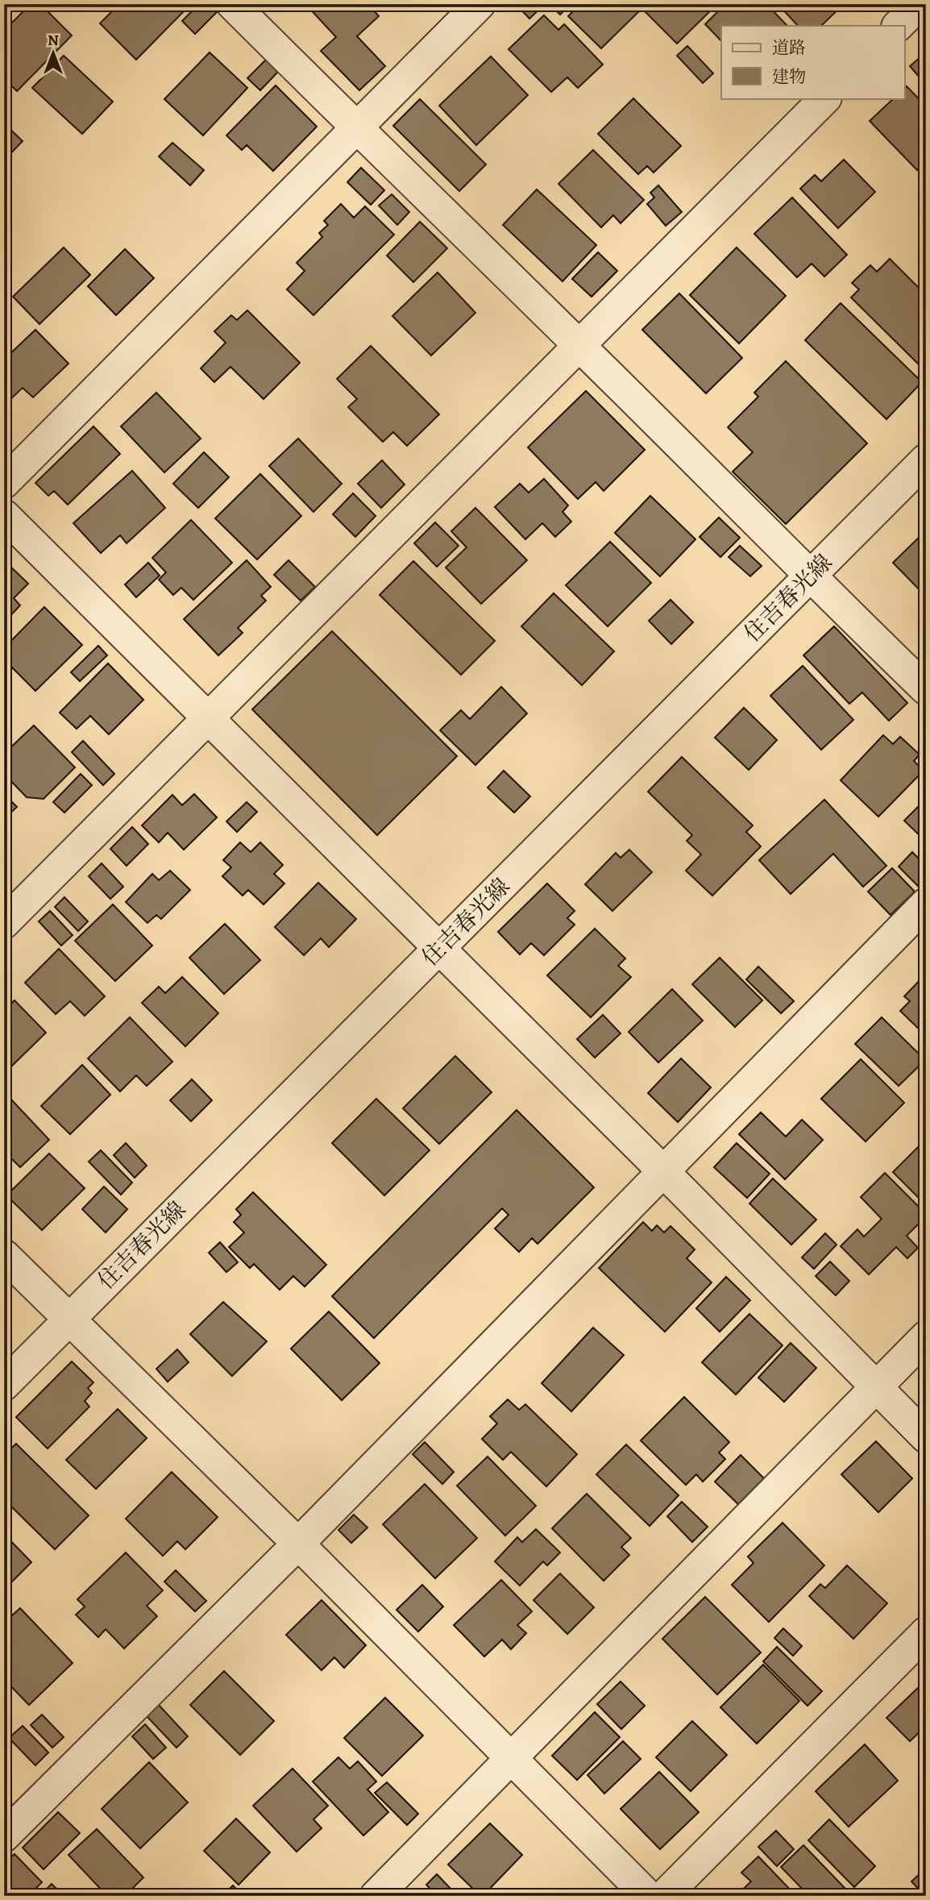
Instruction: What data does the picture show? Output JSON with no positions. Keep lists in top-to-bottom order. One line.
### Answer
{"streets":{"street":["住吉春光線"]},"legend":["道路","建物"],"north":"top"}
